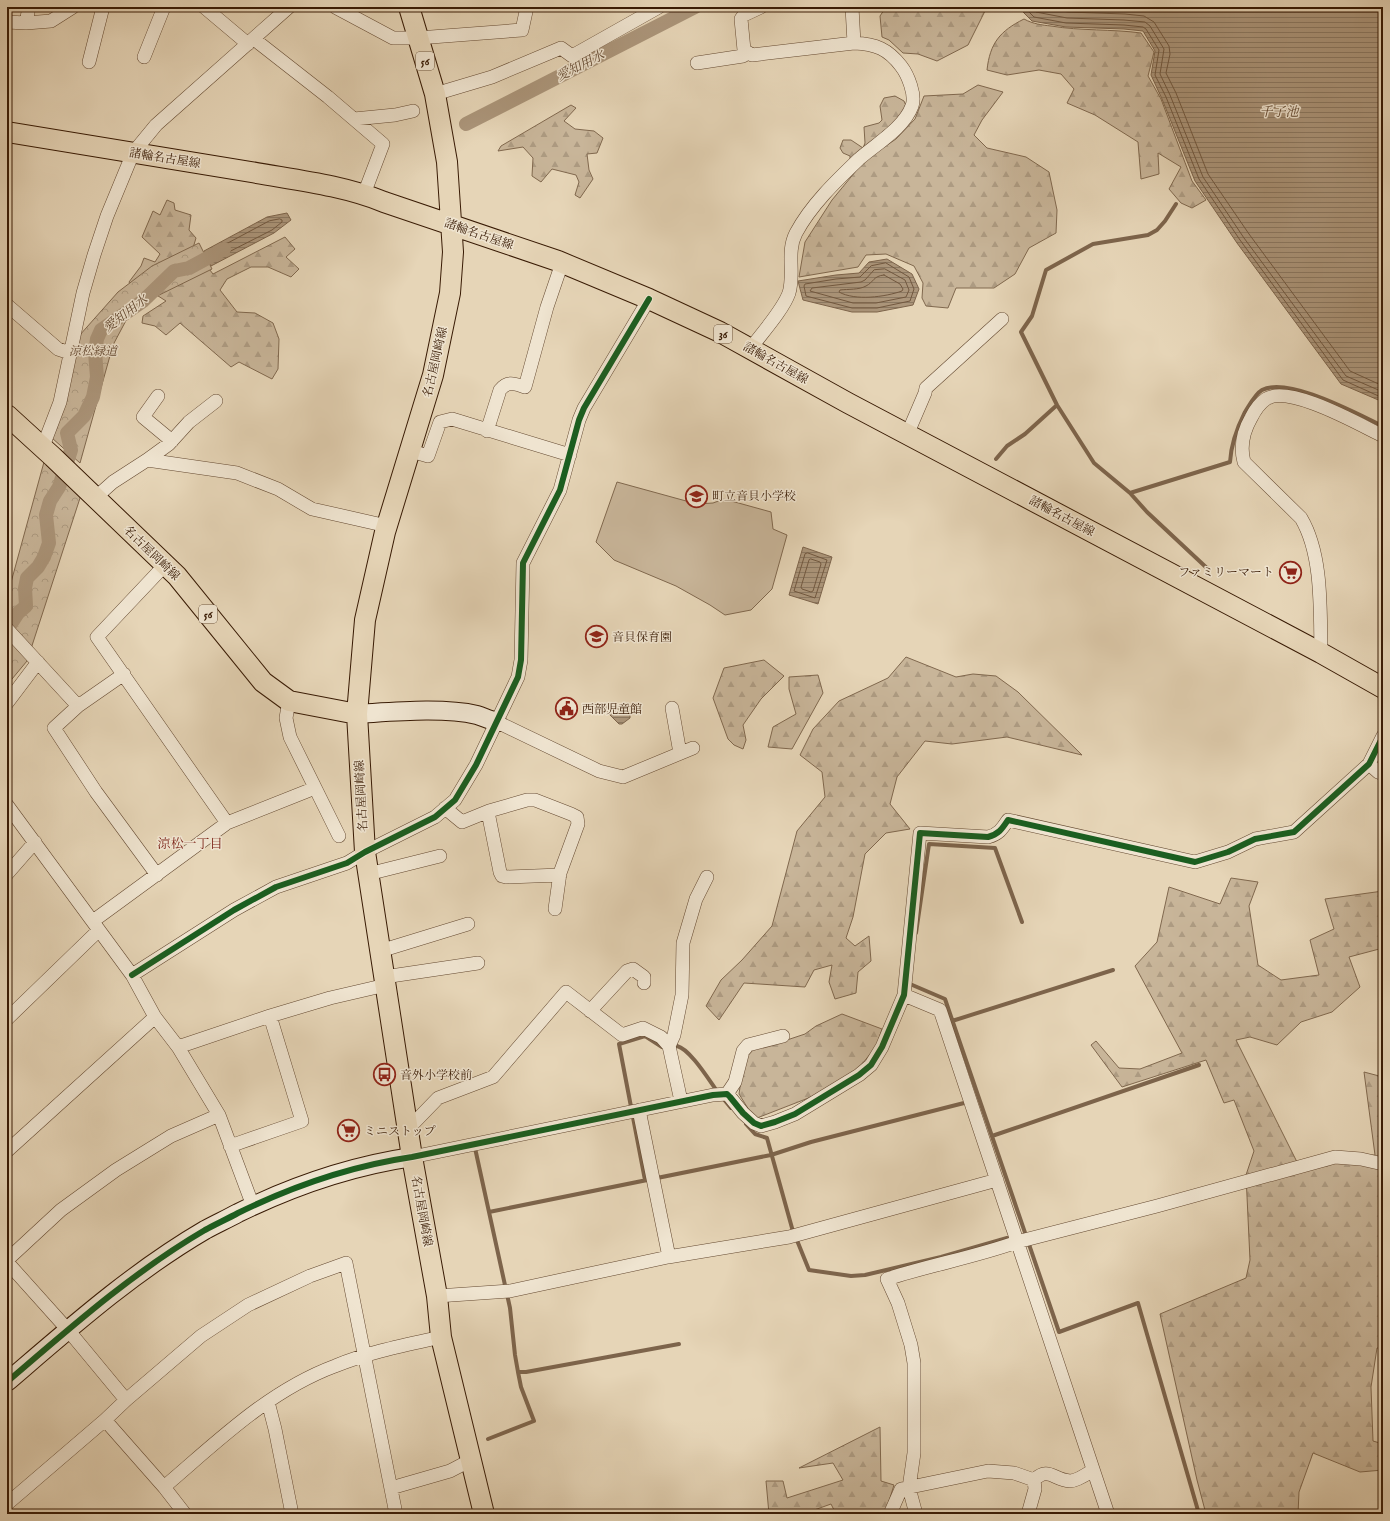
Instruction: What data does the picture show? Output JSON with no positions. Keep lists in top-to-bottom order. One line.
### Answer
{"streets":{"main road":["56","諸輪名古屋線","36","名古屋岡崎線"]},"crossings":[["諸輪名古屋線","名古屋岡崎線"]],"districts":["涼松一丁目"],"water":["愛知用水","千子池"],"parks":["涼松緑道"],"places":{"school or university":["町立音貝小学校","音貝保育園"],"supermarket":["ファミリーマート","ミニストップ"],"public building":["西部児童館"],"bus stop":["音外小学校前"]}}
